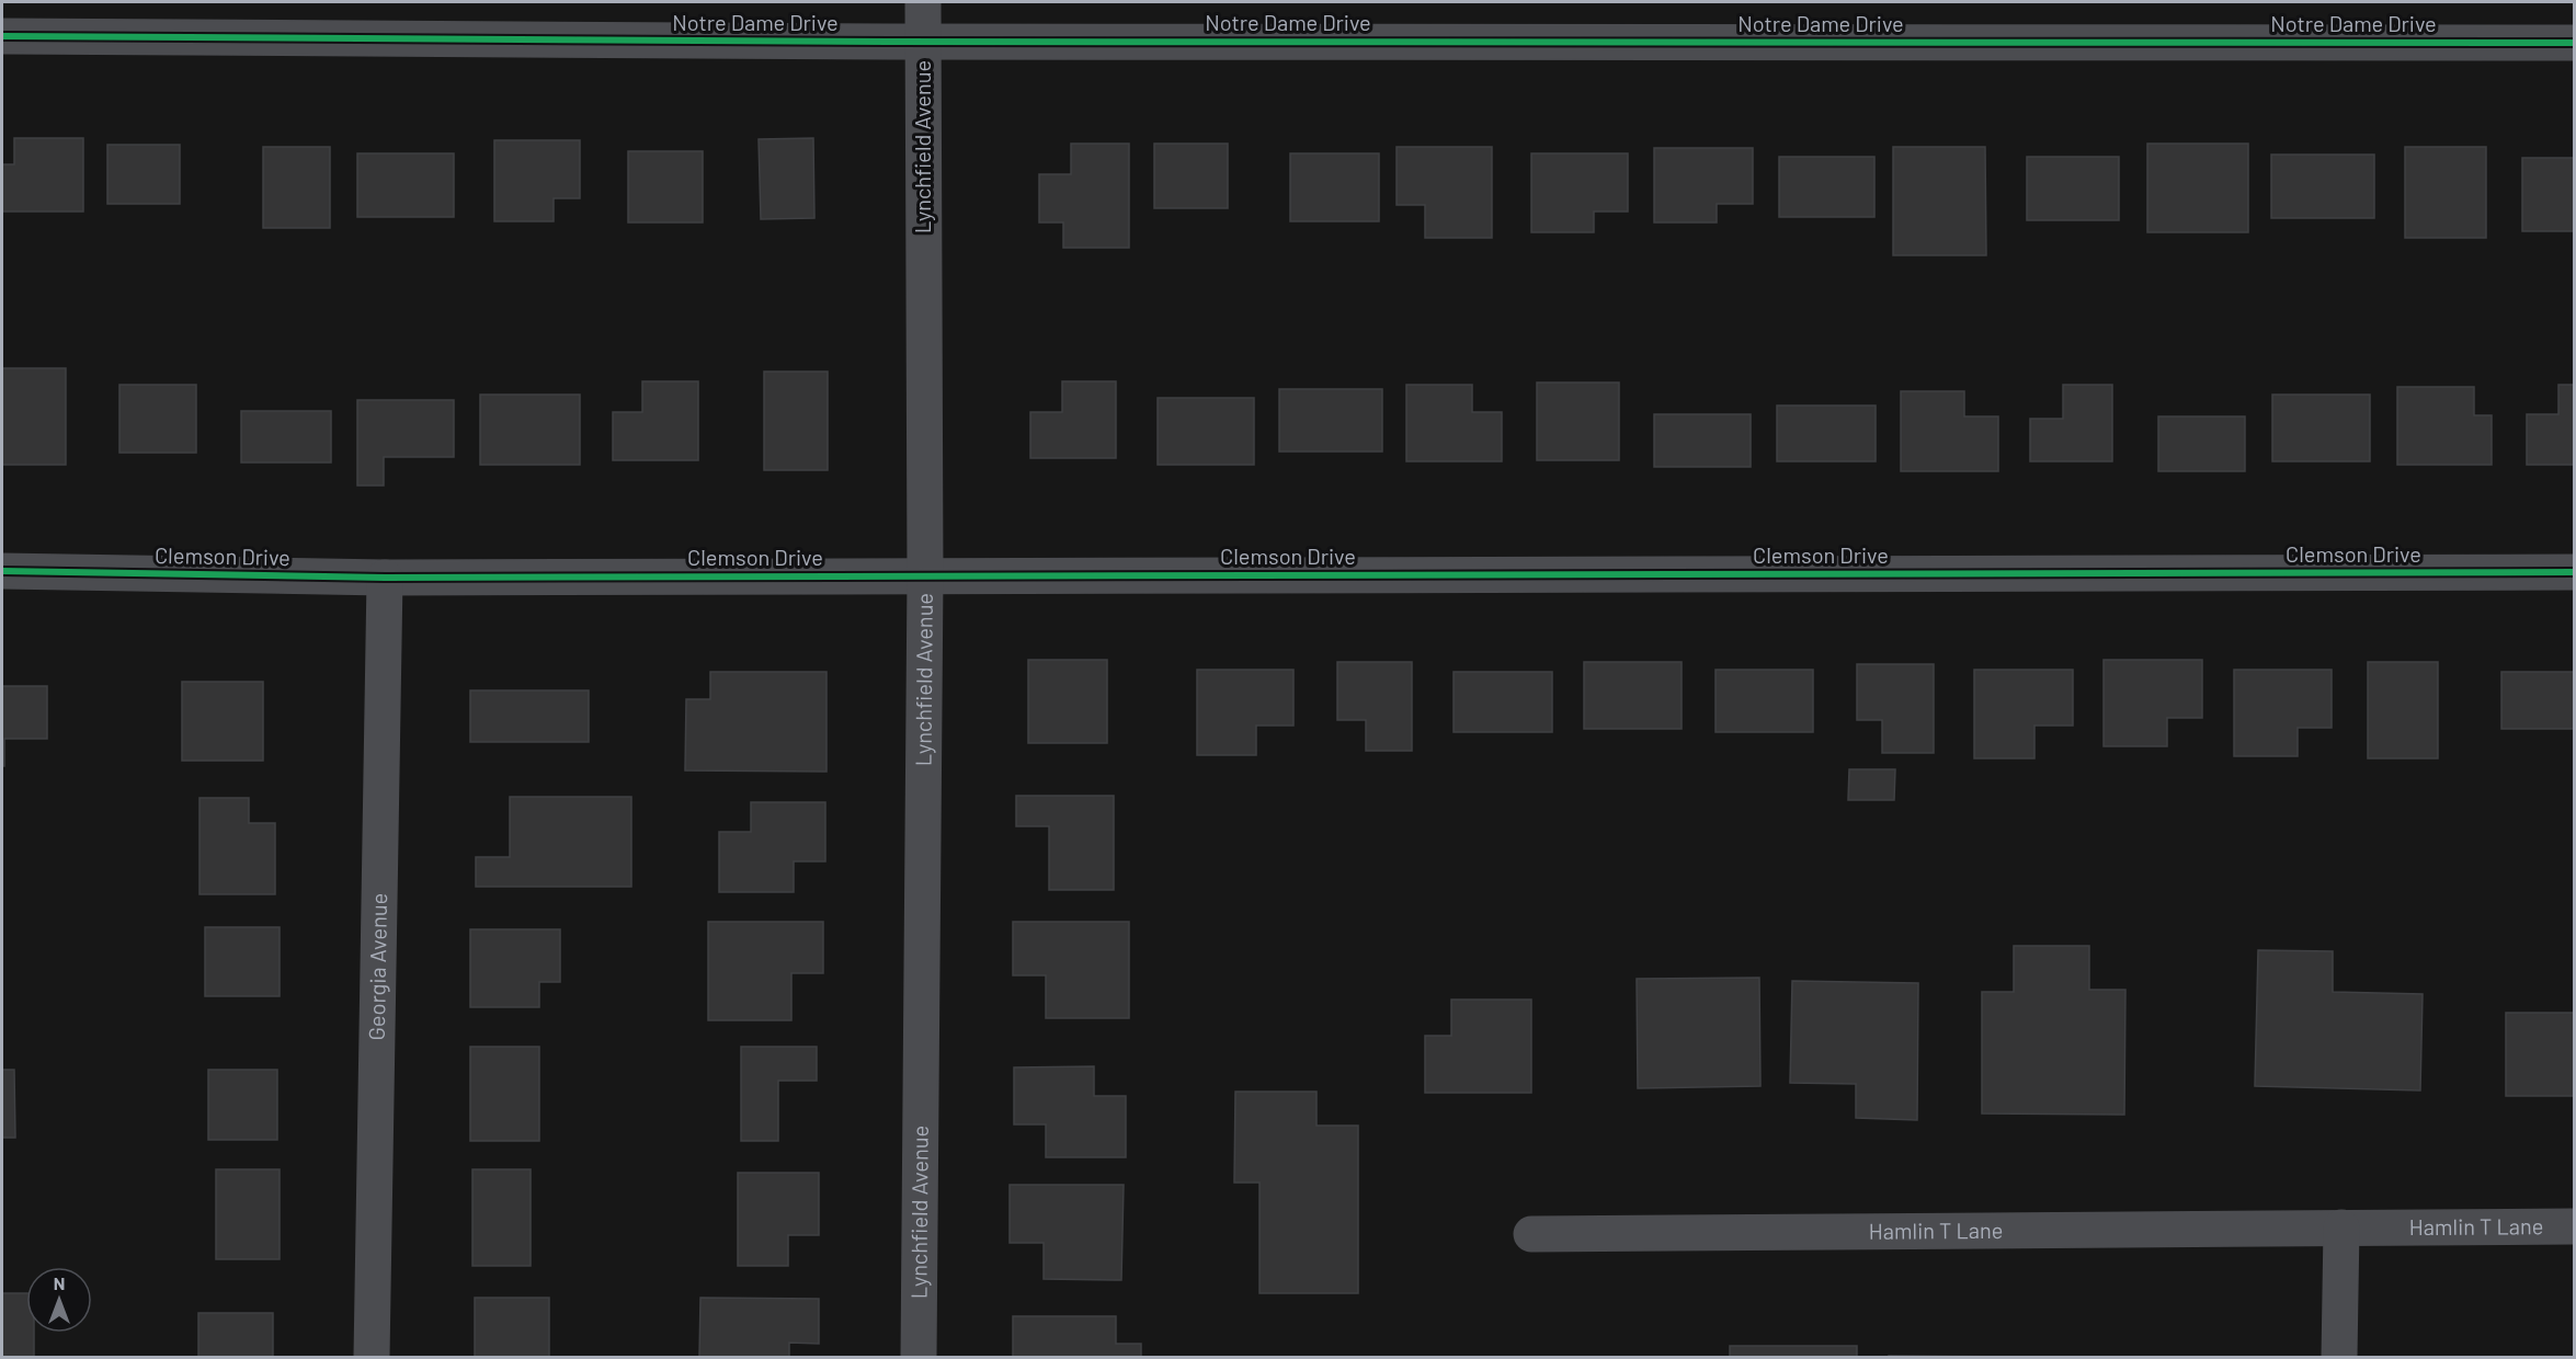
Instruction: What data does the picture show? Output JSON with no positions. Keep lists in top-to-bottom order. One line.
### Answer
{"streets":{"street":["Notre Dame Drive","Lynchfield Avenue","Clemson Drive","Georgia Avenue","Hamlin T Lane"]},"crossings":[["Notre Dame Drive","Lynchfield Avenue"],["Lynchfield Avenue","Clemson Drive"],["Clemson Drive","Georgia Avenue"]],"north":"top"}
